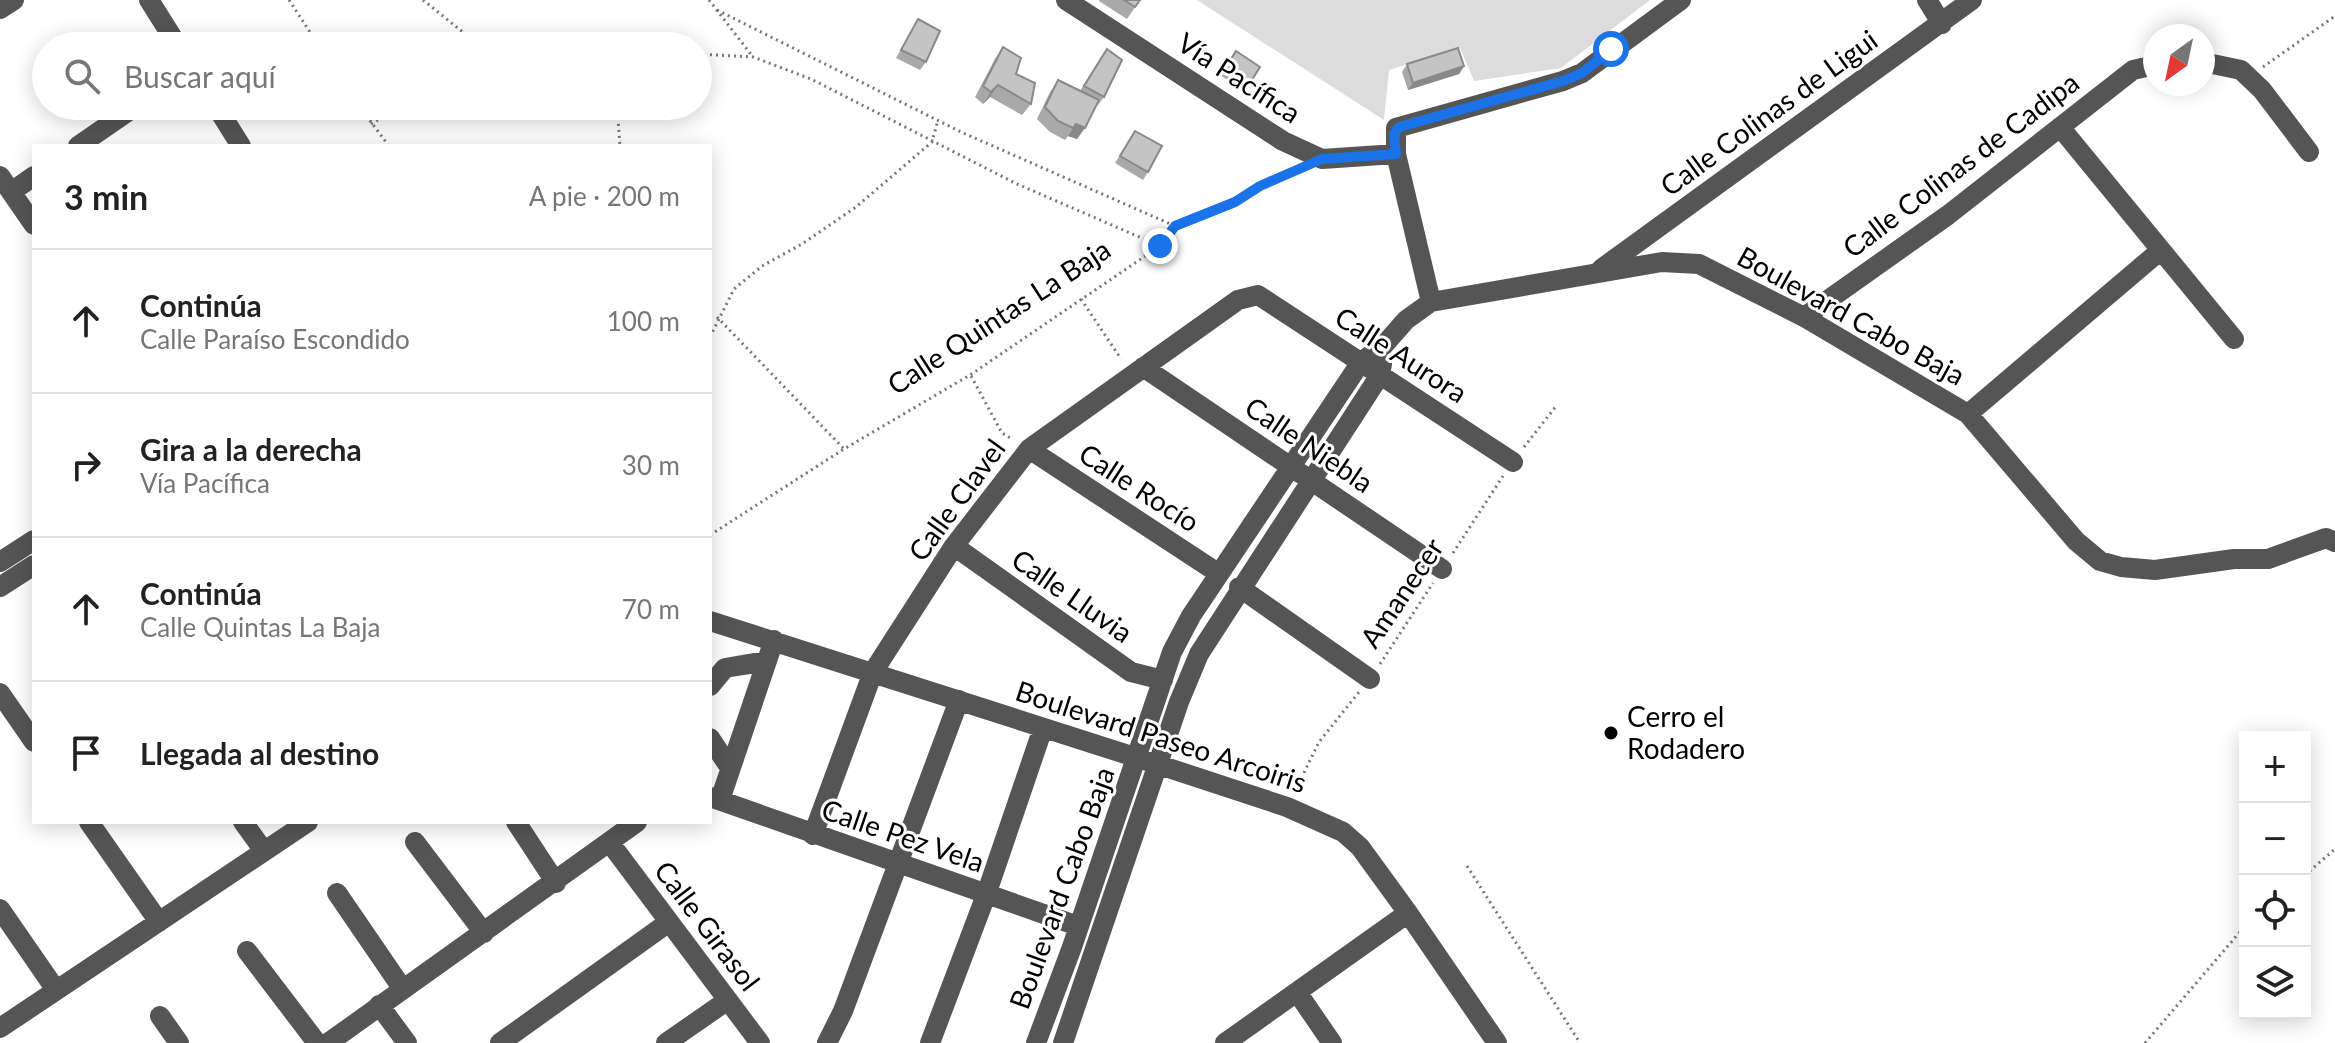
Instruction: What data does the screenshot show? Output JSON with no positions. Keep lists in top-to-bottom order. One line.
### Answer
{"streets":{"street":["Vía Pacífica","Calle Colinas de Ligui","Calle Colinas de Cadipa","Boulevard Cabo Baja","Calle Aurora","Calle Niebla","Calle Rocío","Calle Clavel","Calle Lluvia","Boulevard Paseo Arcoiris","Calle Pez Vela","Calle Girasol"],"path":["Calle Quintas La Baja","Amanecer"]},"crossings":[["Calle Colinas de Ligui","Boulevard Cabo Baja"],["Calle Colinas de Cadipa","Boulevard Cabo Baja"],["Boulevard Cabo Baja","Calle Aurora"],["Boulevard Cabo Baja","Calle Niebla"],["Boulevard Cabo Baja","Calle Rocío"],["Boulevard Cabo Baja","Calle Lluvia"],["Boulevard Cabo Baja","Boulevard Paseo Arcoiris"],["Boulevard Cabo Baja","Calle Pez Vela"],["Calle Aurora","Calle Clavel"],["Calle Aurora","Amanecer"],["Calle Niebla","Calle Clavel"],["Calle Niebla","Amanecer"],["Calle Rocío","Calle Clavel"],["Calle Clavel","Calle Lluvia"],["Calle Clavel","Boulevard Paseo Arcoiris"],["Calle Clavel","Calle Pez Vela"],["Amanecer","Boulevard Paseo Arcoiris"]],"places":["Cerro el Rodadero"],"north":"bottom left","page":{"search":"Buscar aquí","heading":["3 min","A pie · 200 m"],"list":[["Continúa","Calle Paraíso Escondido","100 m"],["Gira a la derecha","Vía Pacífica","30 m"],["Continúa","Calle Quintas La Baja","70 m"],"Llegada al destino"],"map_buttons":["+","−"]}}
